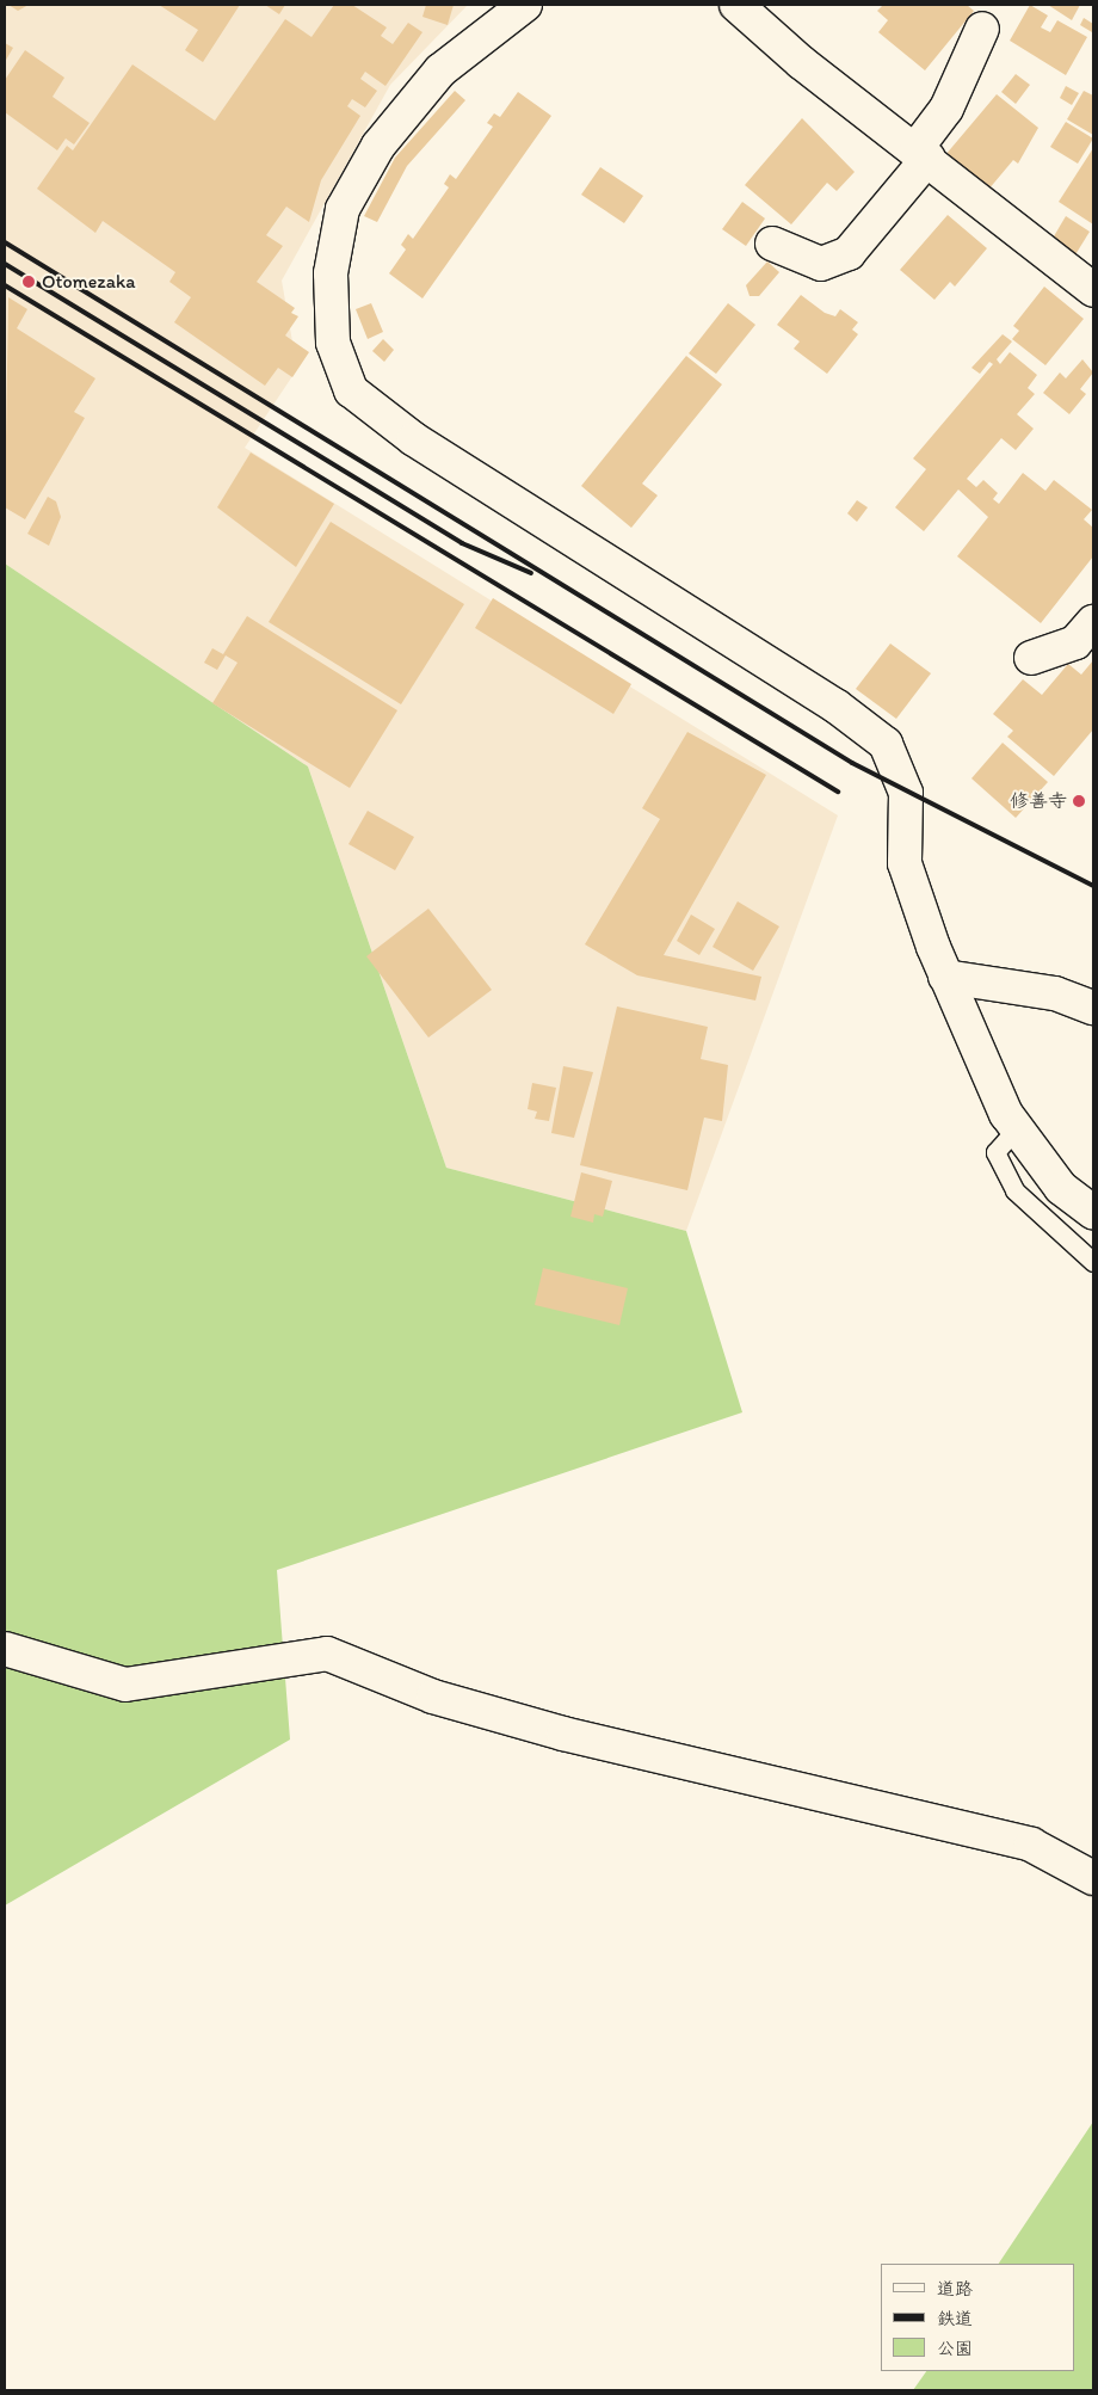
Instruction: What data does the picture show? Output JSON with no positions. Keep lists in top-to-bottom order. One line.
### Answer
{"places":["Otomezaka","修善寺"],"legend":["道路","鉄道","公園"]}
